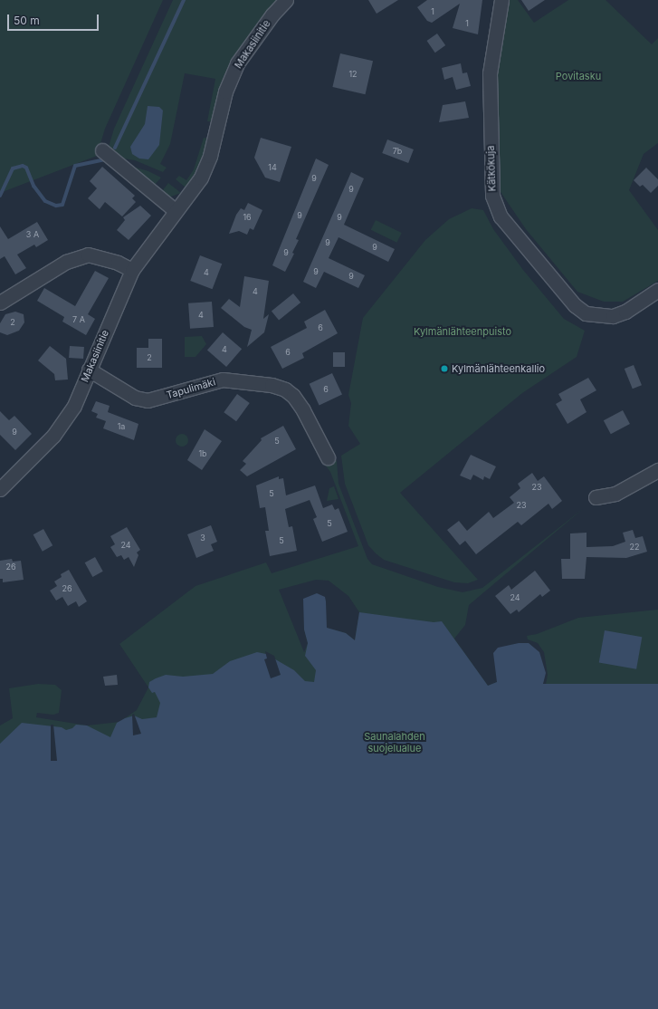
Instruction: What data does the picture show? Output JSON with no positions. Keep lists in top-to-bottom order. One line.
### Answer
{"streets":{"street":["Makasiinitie","Kätkökuja","Tapulimäki"]},"crossings":[["Makasiinitie","Tapulimäki"]],"parks":["Povitasku","Kylmänlähteenpuisto","Saunalahden suojelualue"],"places":["Kylmänlähteenkallio"],"house_numbers":["1","1","12","7b","14","9","9","9","16","9","3 A","9","9","9","9","4","9","4","4","7 A","2","6","4","6","2","6","1a","9","5","1b","23","5","23","5","3","5","24","22","26","26","24"],"scale_bar":"50 m"}
